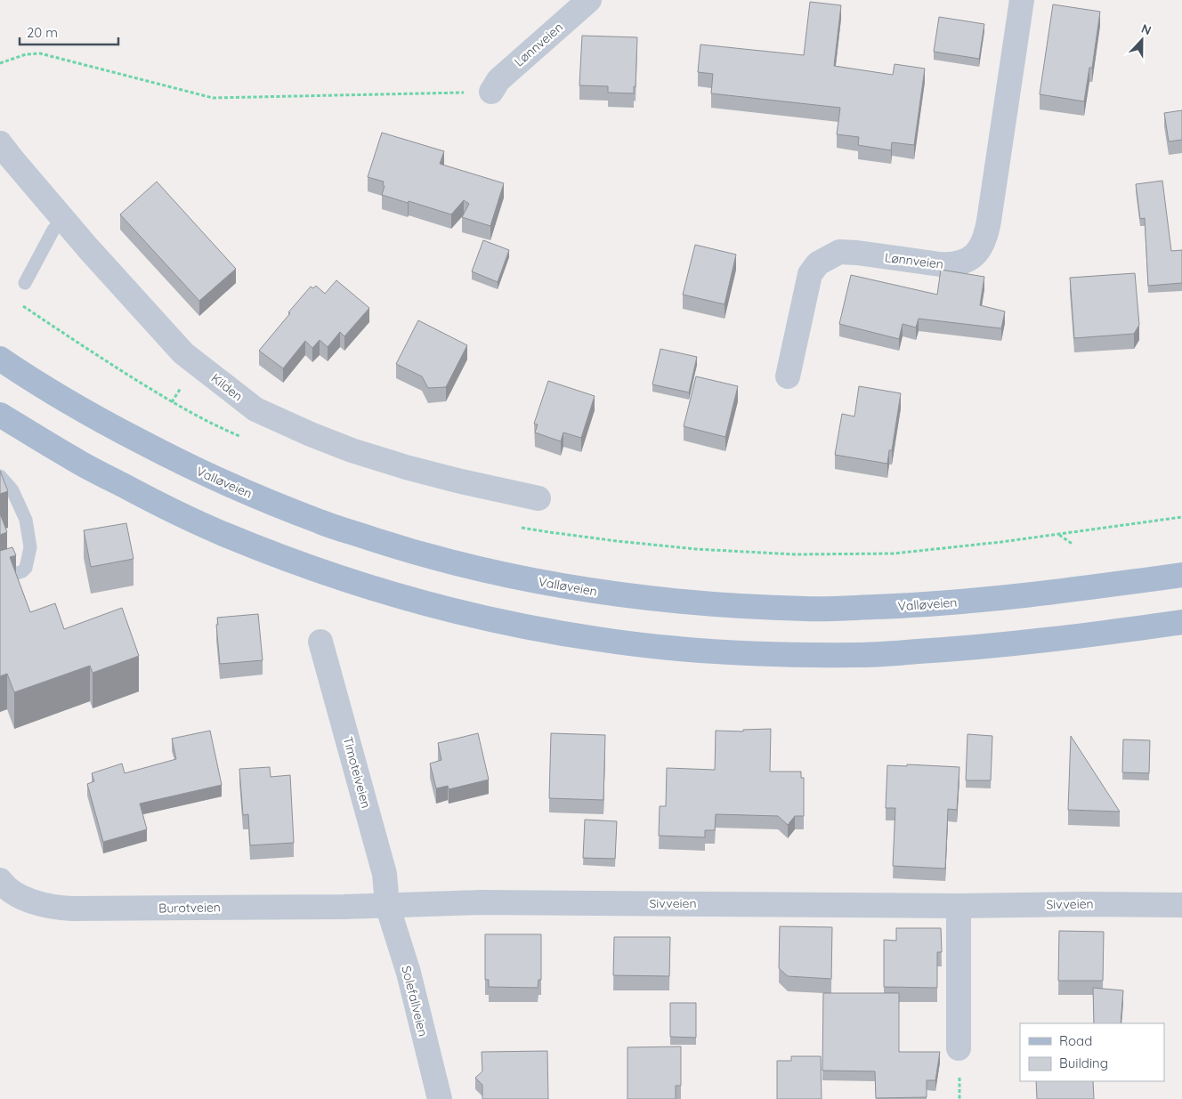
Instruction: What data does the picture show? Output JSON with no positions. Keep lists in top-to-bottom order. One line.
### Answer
{"streets":{"main road":["Valløveien"],"street":["Lønnveien","Kilden","Timoteiveien","Sivveien","Burotveien","Solefallveien"]},"crossings":[["Timoteiveien","Sivveien"],["Timoteiveien","Burotveien"],["Timoteiveien","Solefallveien"],["Sivveien","Burotveien"],["Sivveien","Solefallveien"],["Burotveien","Solefallveien"]],"legend":["Road","Building"],"scale_bar":"20 m","north":"top"}
